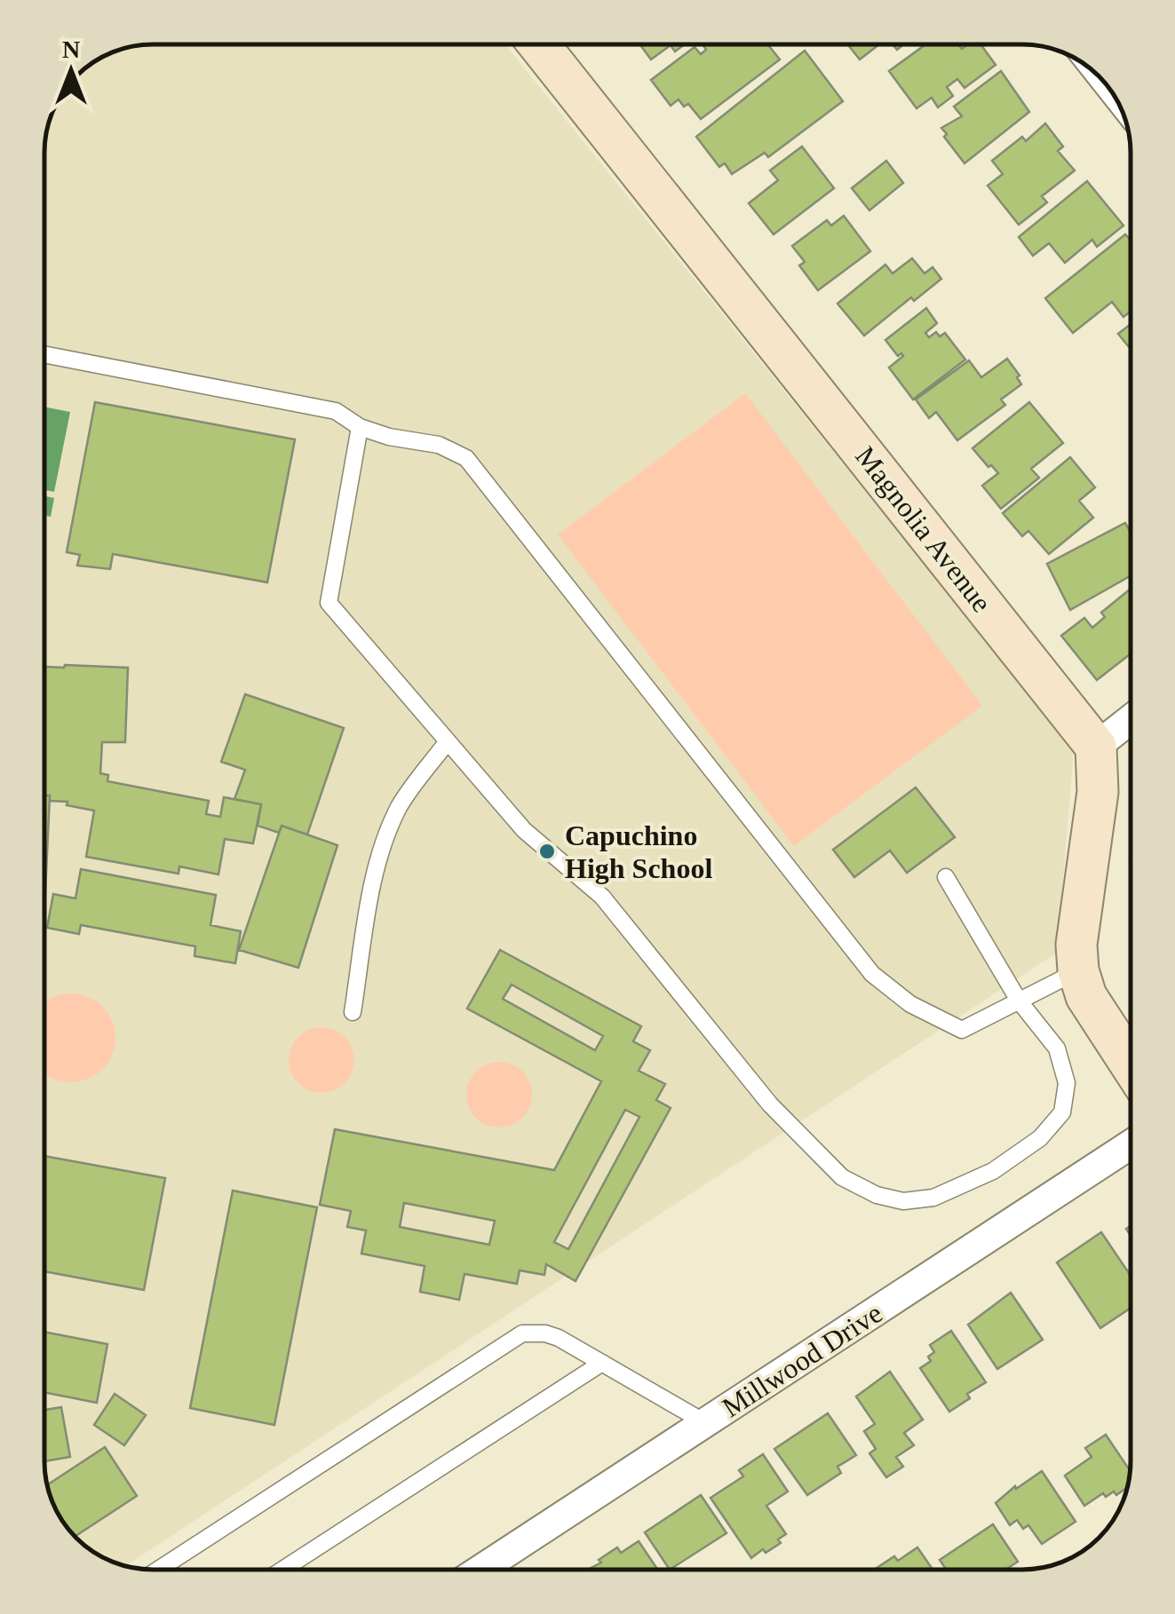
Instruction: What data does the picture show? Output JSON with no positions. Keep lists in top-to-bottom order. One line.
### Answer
{"streets":{"main road":["Magnolia Avenue"],"street":["Millwood Drive"]},"places":["Capuchino High School"],"north":"top"}
